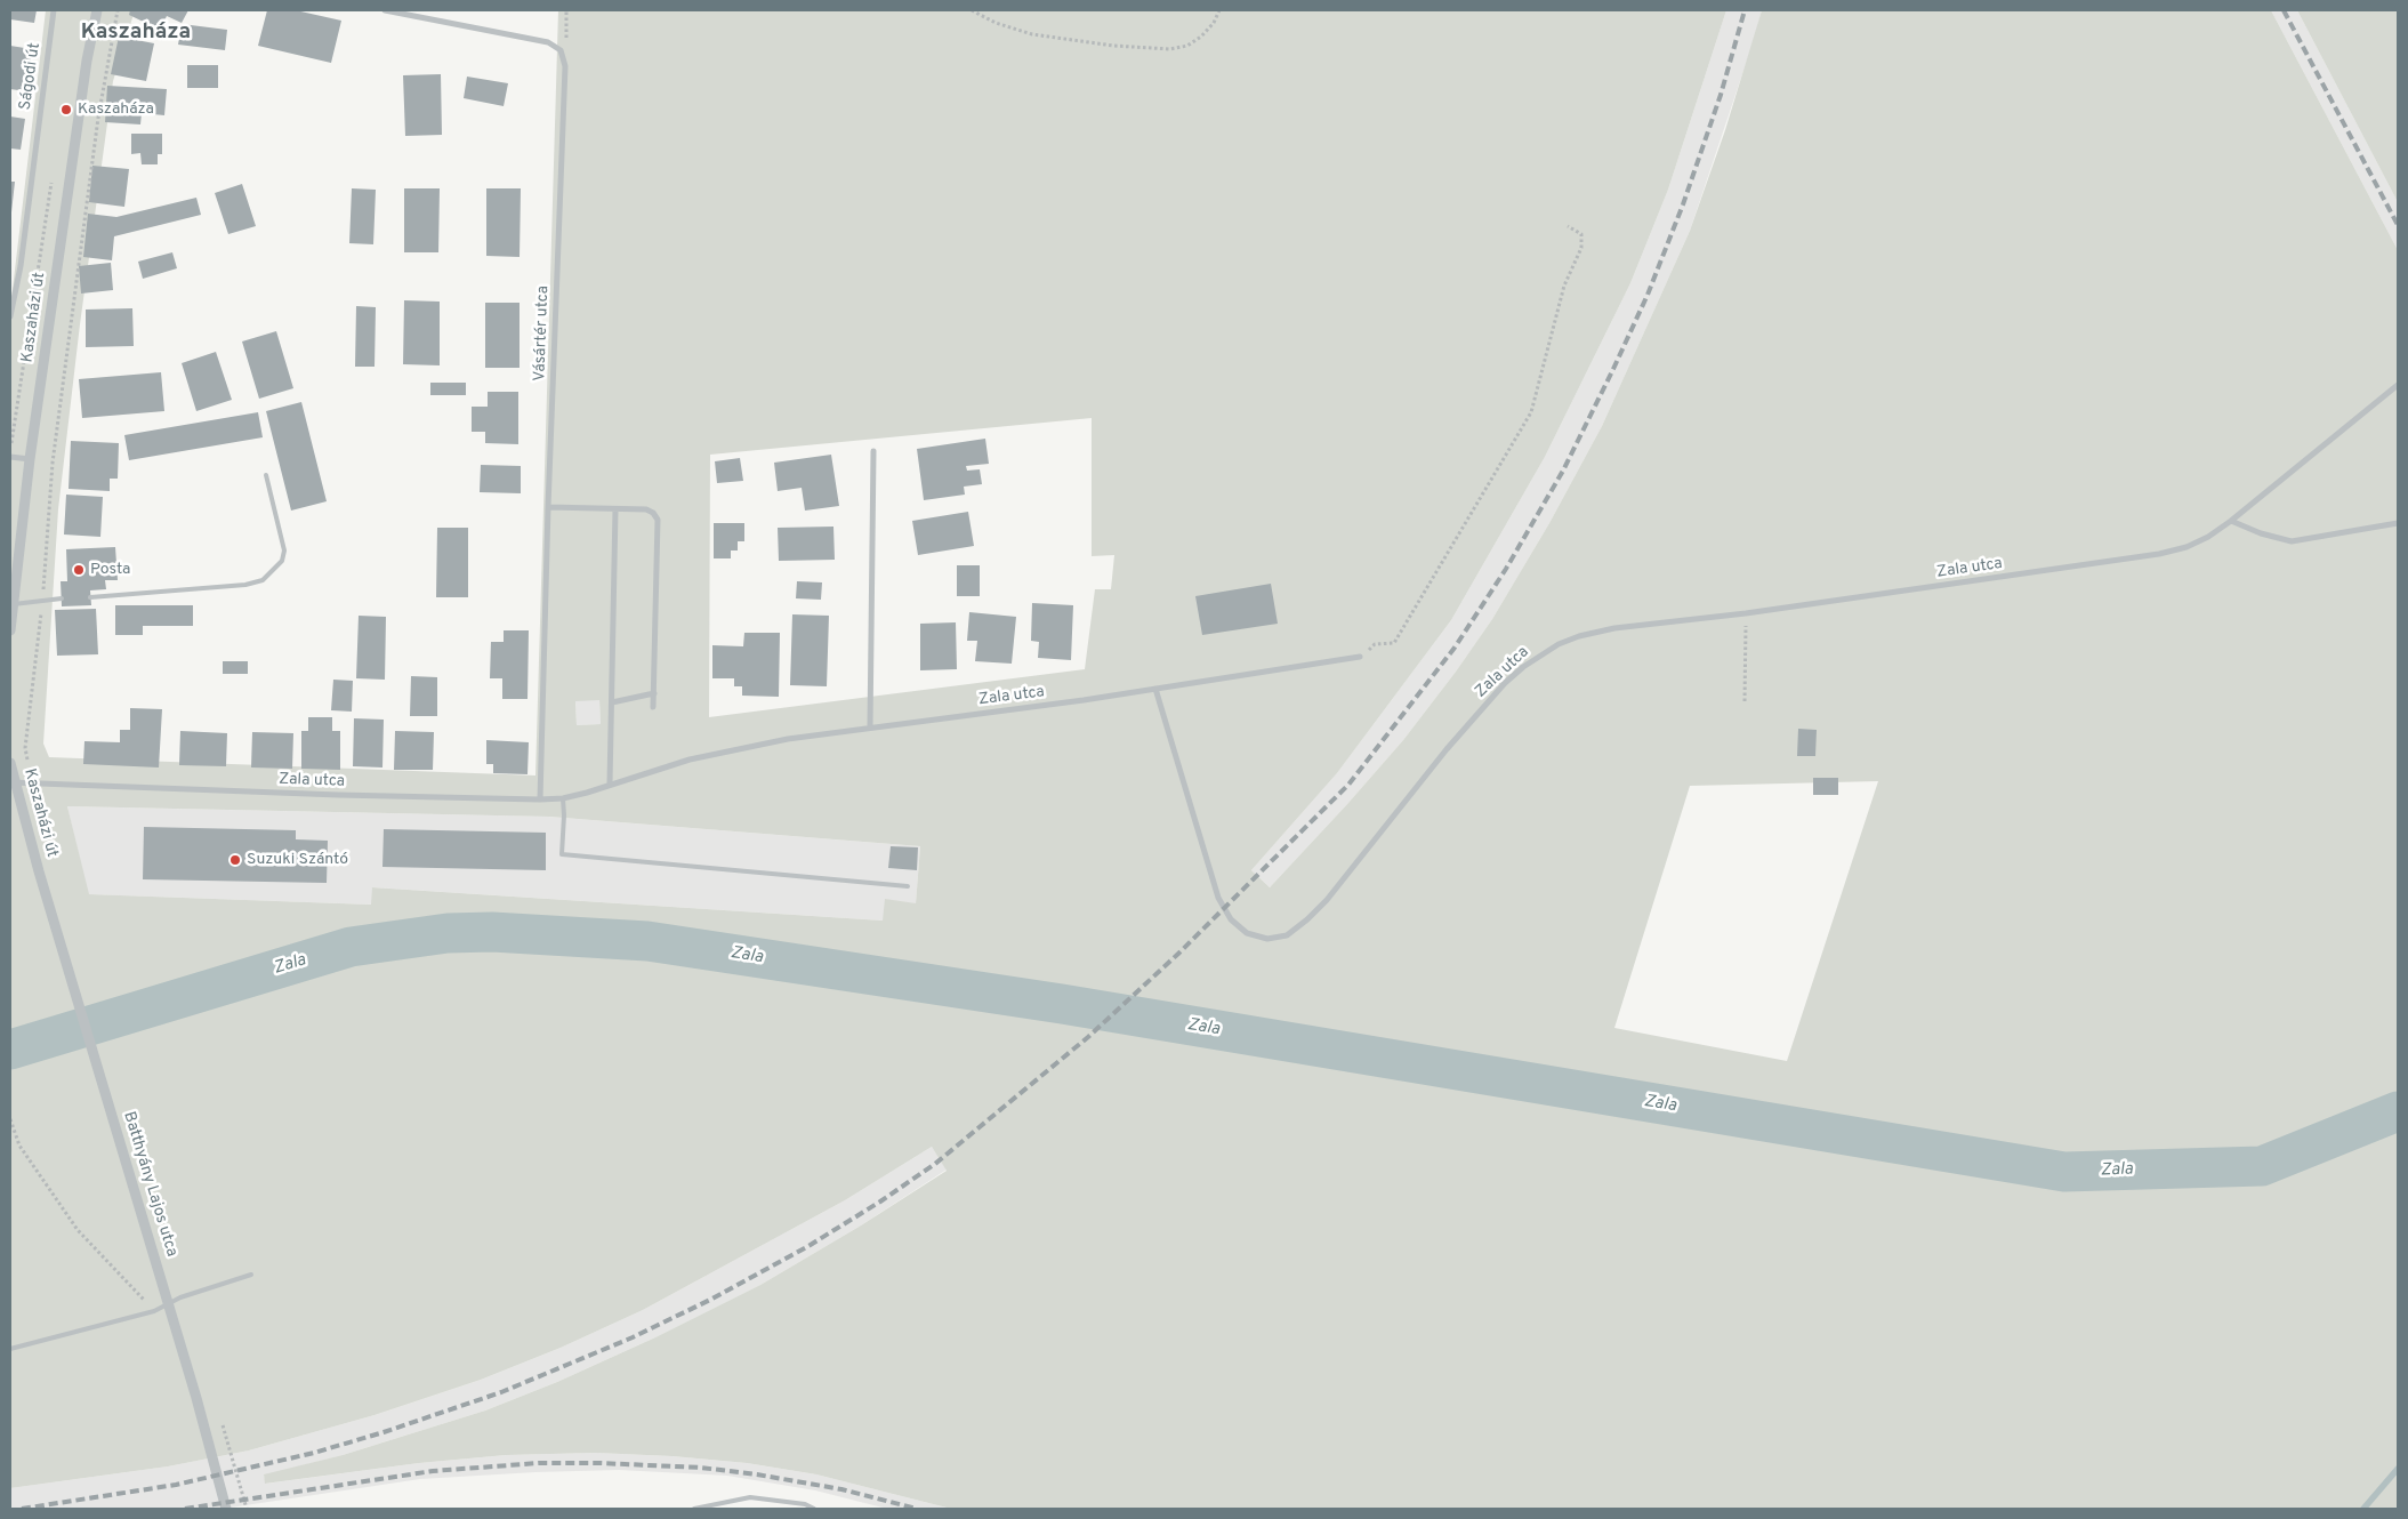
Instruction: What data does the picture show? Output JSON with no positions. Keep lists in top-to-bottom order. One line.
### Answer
{"streets":{"street":["Ságodi út","Kaszaházi út","Vásártér utca","Zala utca","Batthyány Lajos utca"]},"crossings":[["Kaszaházi út","Zala utca"],["Kaszaházi út","Batthyány Lajos utca"],["Vásártér utca","Zala utca"]],"districts":["Kaszaháza"],"water":["Zala"],"places":["Kaszaháza","Posta","Suzuki Szántó"]}
